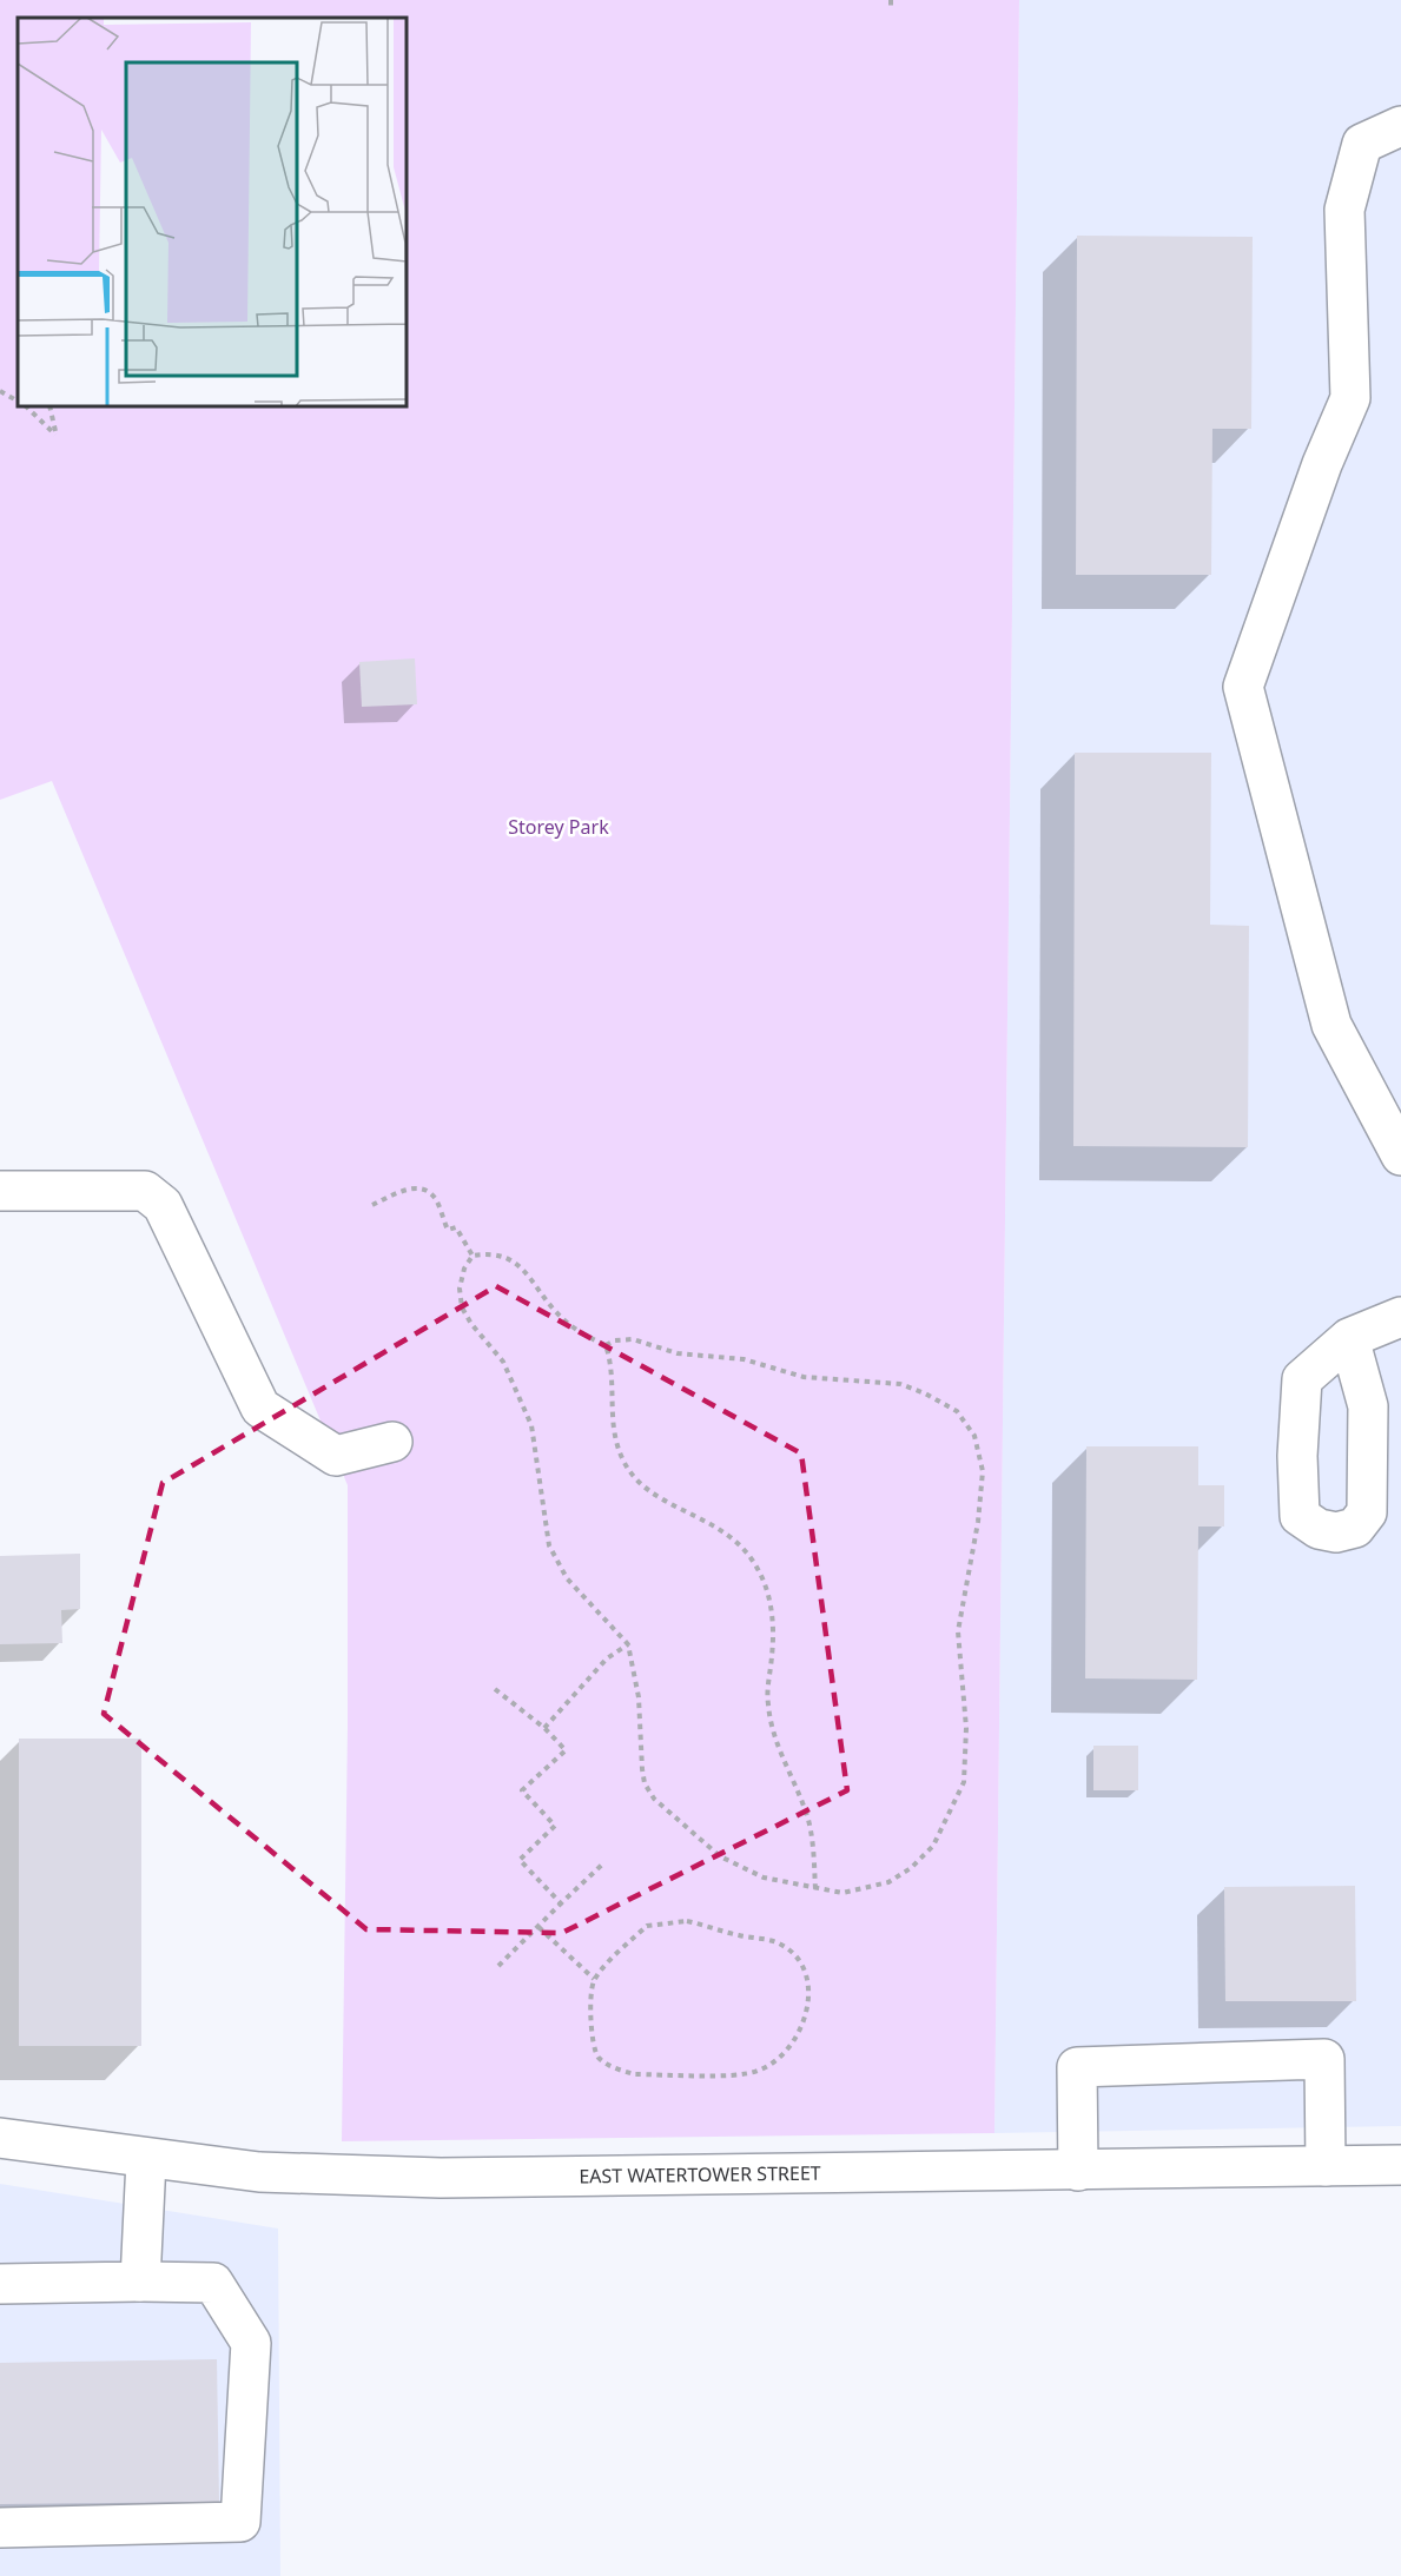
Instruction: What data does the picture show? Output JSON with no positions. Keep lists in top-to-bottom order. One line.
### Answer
{"streets":{"street":["EAST WATERTOWER STREET"]},"parks":["Storey Park"]}
